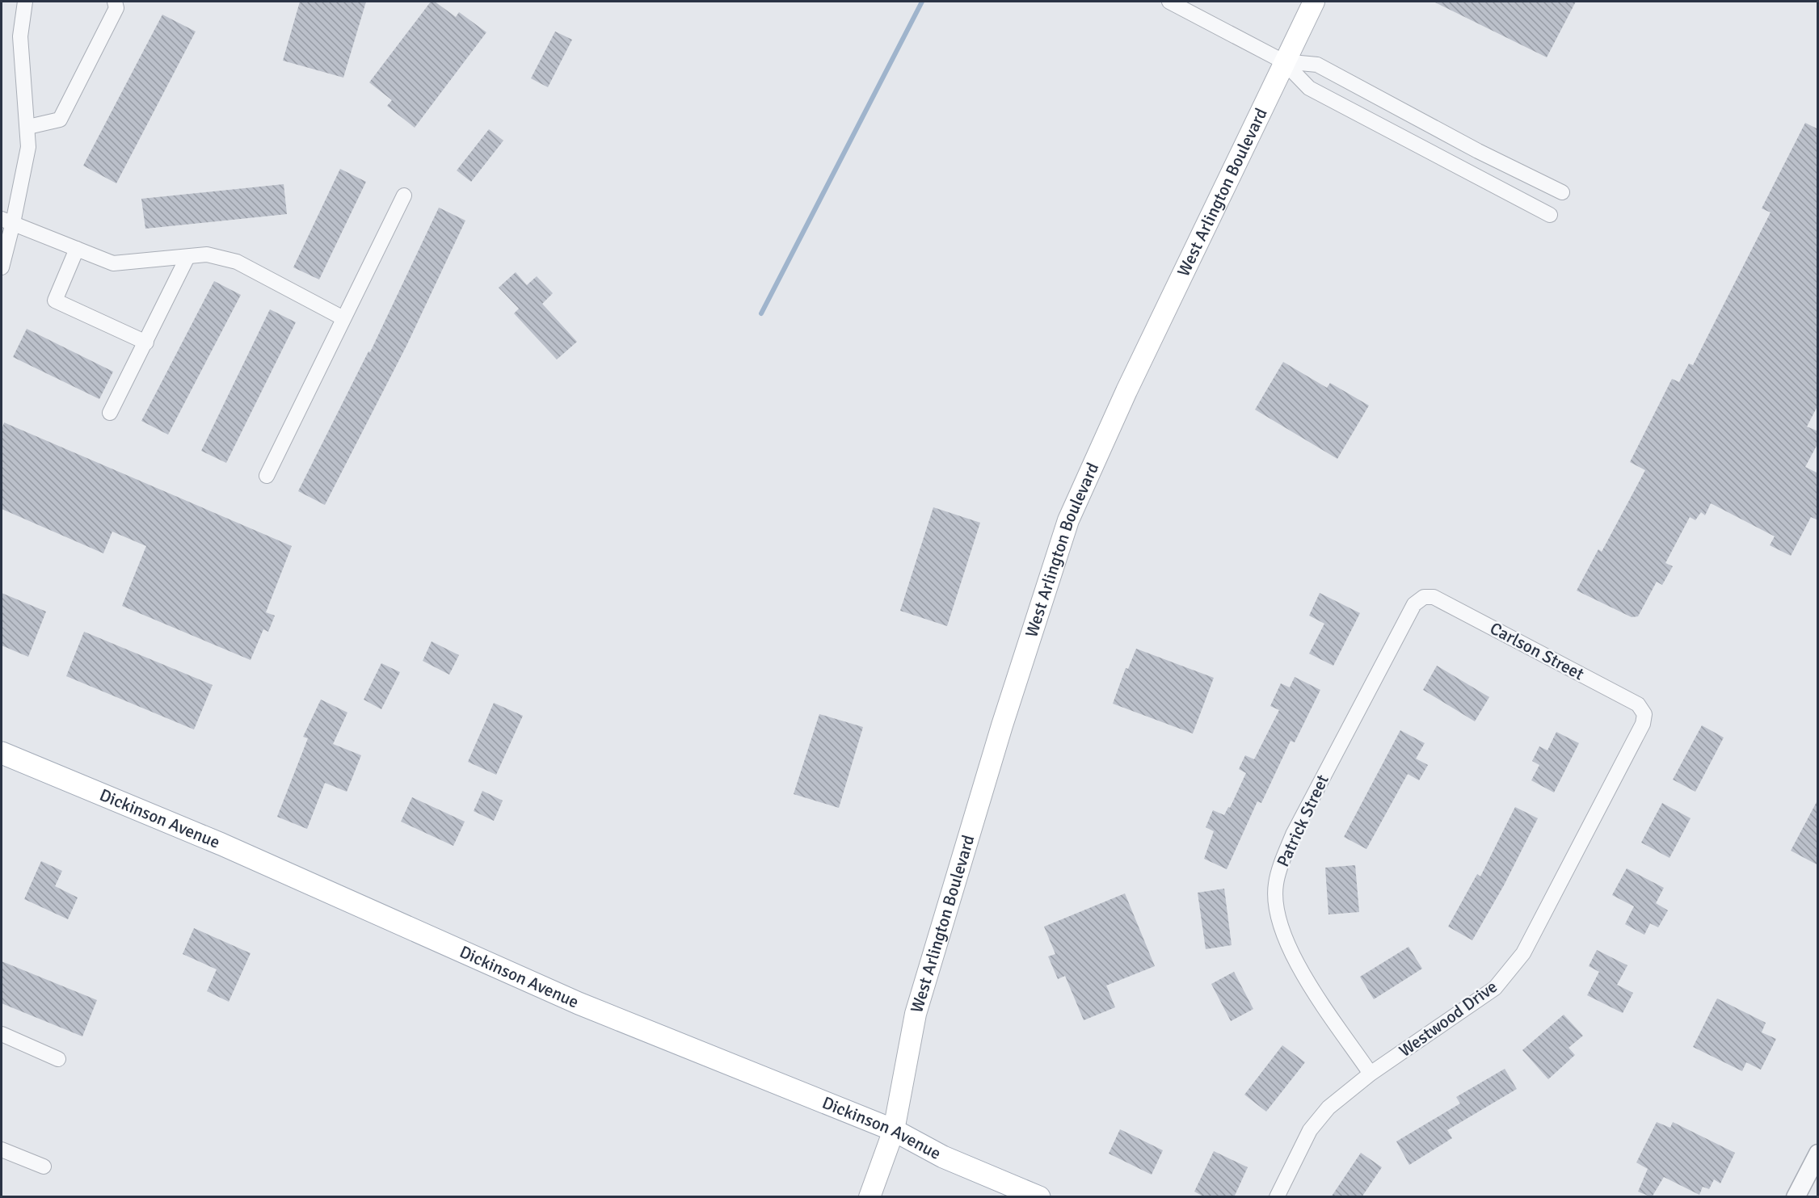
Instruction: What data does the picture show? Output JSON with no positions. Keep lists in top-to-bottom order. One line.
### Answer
{"streets":{"main road":["West Arlington Boulevard","Dickinson Avenue"],"street":["Carlson Street","Patrick Street","Westwood Drive"]},"crossings":[["West Arlington Boulevard","Dickinson Avenue"],["Carlson Street","Patrick Street"],["Carlson Street","Westwood Drive"],["Patrick Street","Westwood Drive"]]}
